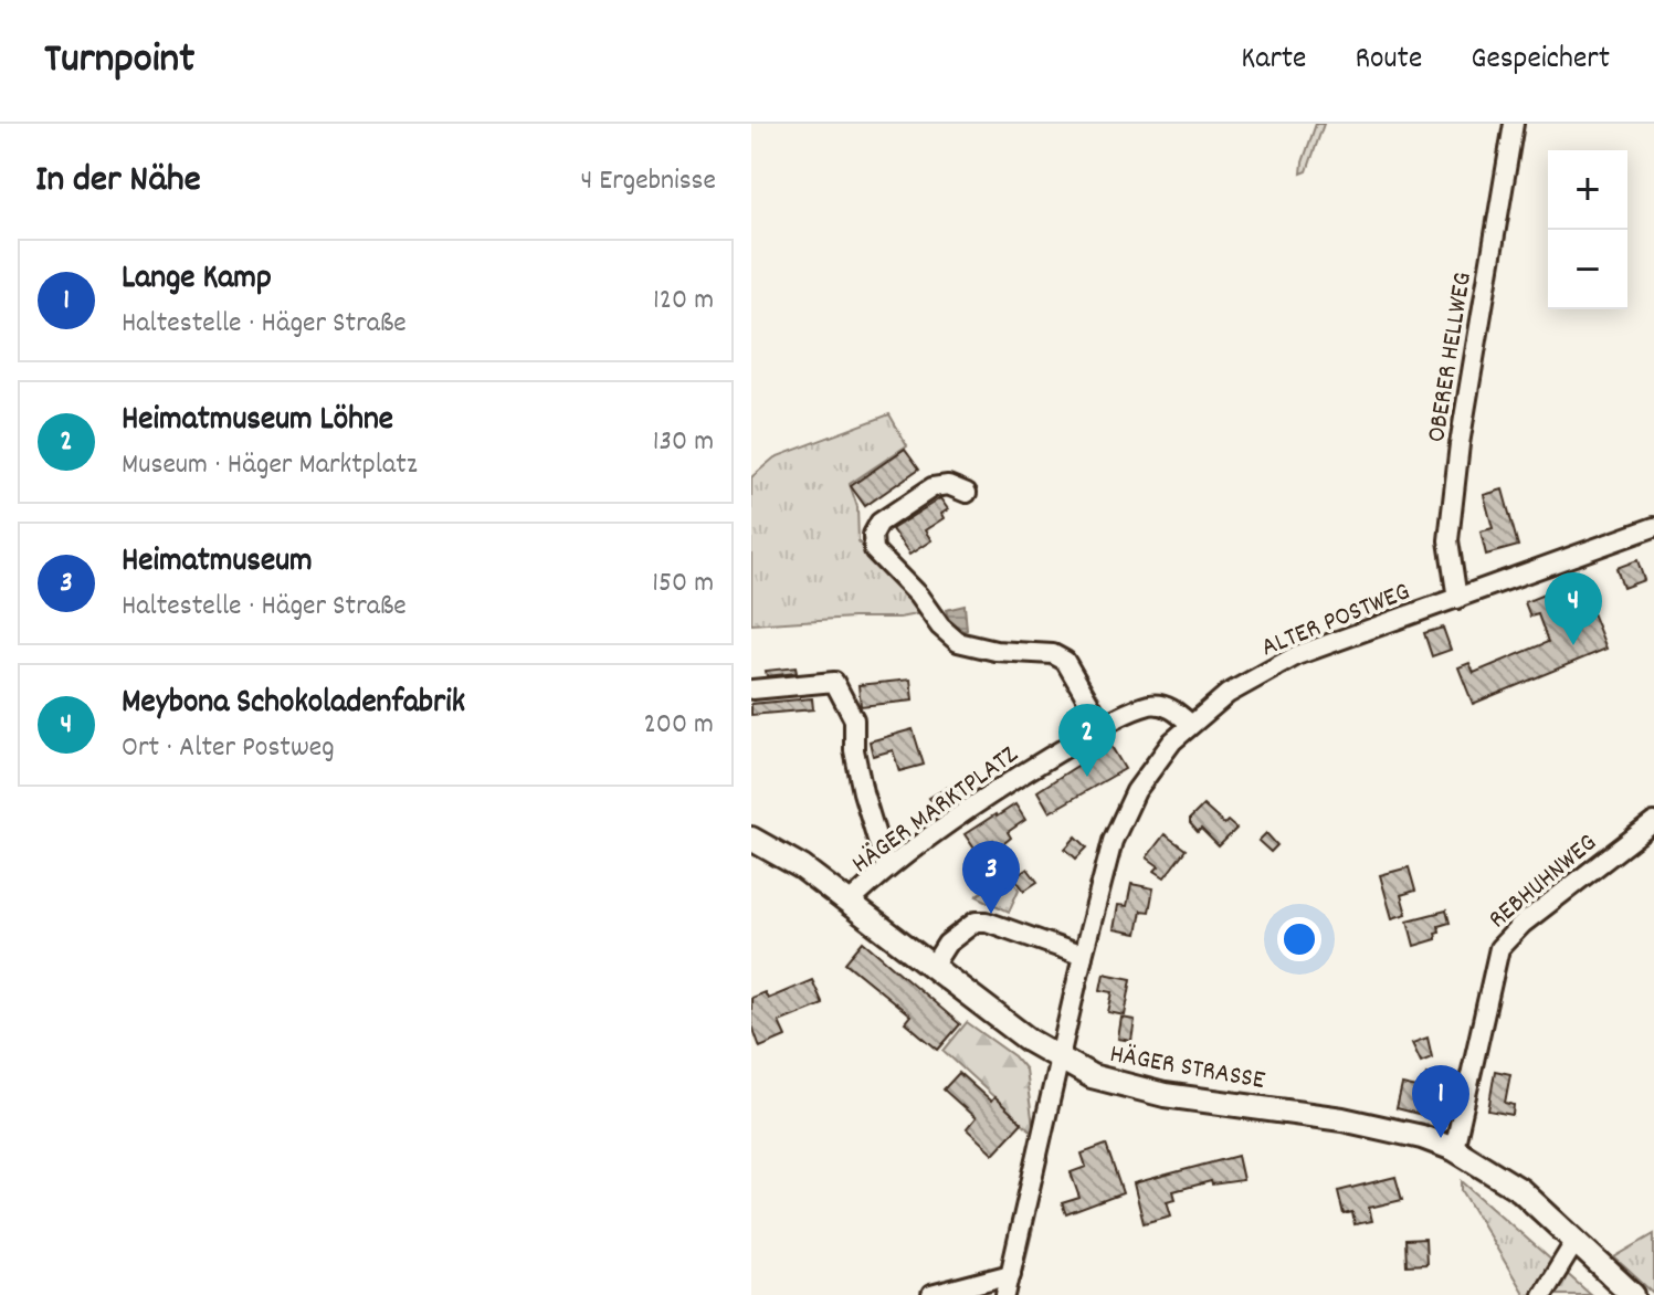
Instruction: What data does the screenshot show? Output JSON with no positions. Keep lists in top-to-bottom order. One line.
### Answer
{"streets":{"main road":["HÄGER STRASSE"],"street":["OBERER HELLWEG","ALTER POSTWEG","HÄGER MARKTPLATZ","REBHUHNWEG"]},"crossings":[["OBERER HELLWEG","ALTER POSTWEG"],["ALTER POSTWEG","HÄGER MARKTPLATZ"],["ALTER POSTWEG","HÄGER STRASSE"],["HÄGER MARKTPLATZ","HÄGER STRASSE"],["REBHUHNWEG","HÄGER STRASSE"]],"page":{"header":"Turnpoint","nav":["Karte","Route","Gespeichert"],"heading":["In der Nähe","4 Ergebnisse"],"map_buttons":["+","−"],"list":[{"mark":"1","name":"Lange Kamp","note":"Haltestelle · Häger Straße","value":"120 m"},{"mark":"2","name":"Heimatmuseum Löhne","note":"Museum · Häger Marktplatz","value":"130 m"},{"mark":"3","name":"Heimatmuseum","note":"Haltestelle · Häger Straße","value":"150 m"},{"mark":"4","name":"Meybona Schokoladenfabrik","note":"Ort · Alter Postweg","value":"200 m"}],"pins":["4","2","3","1"]}}
